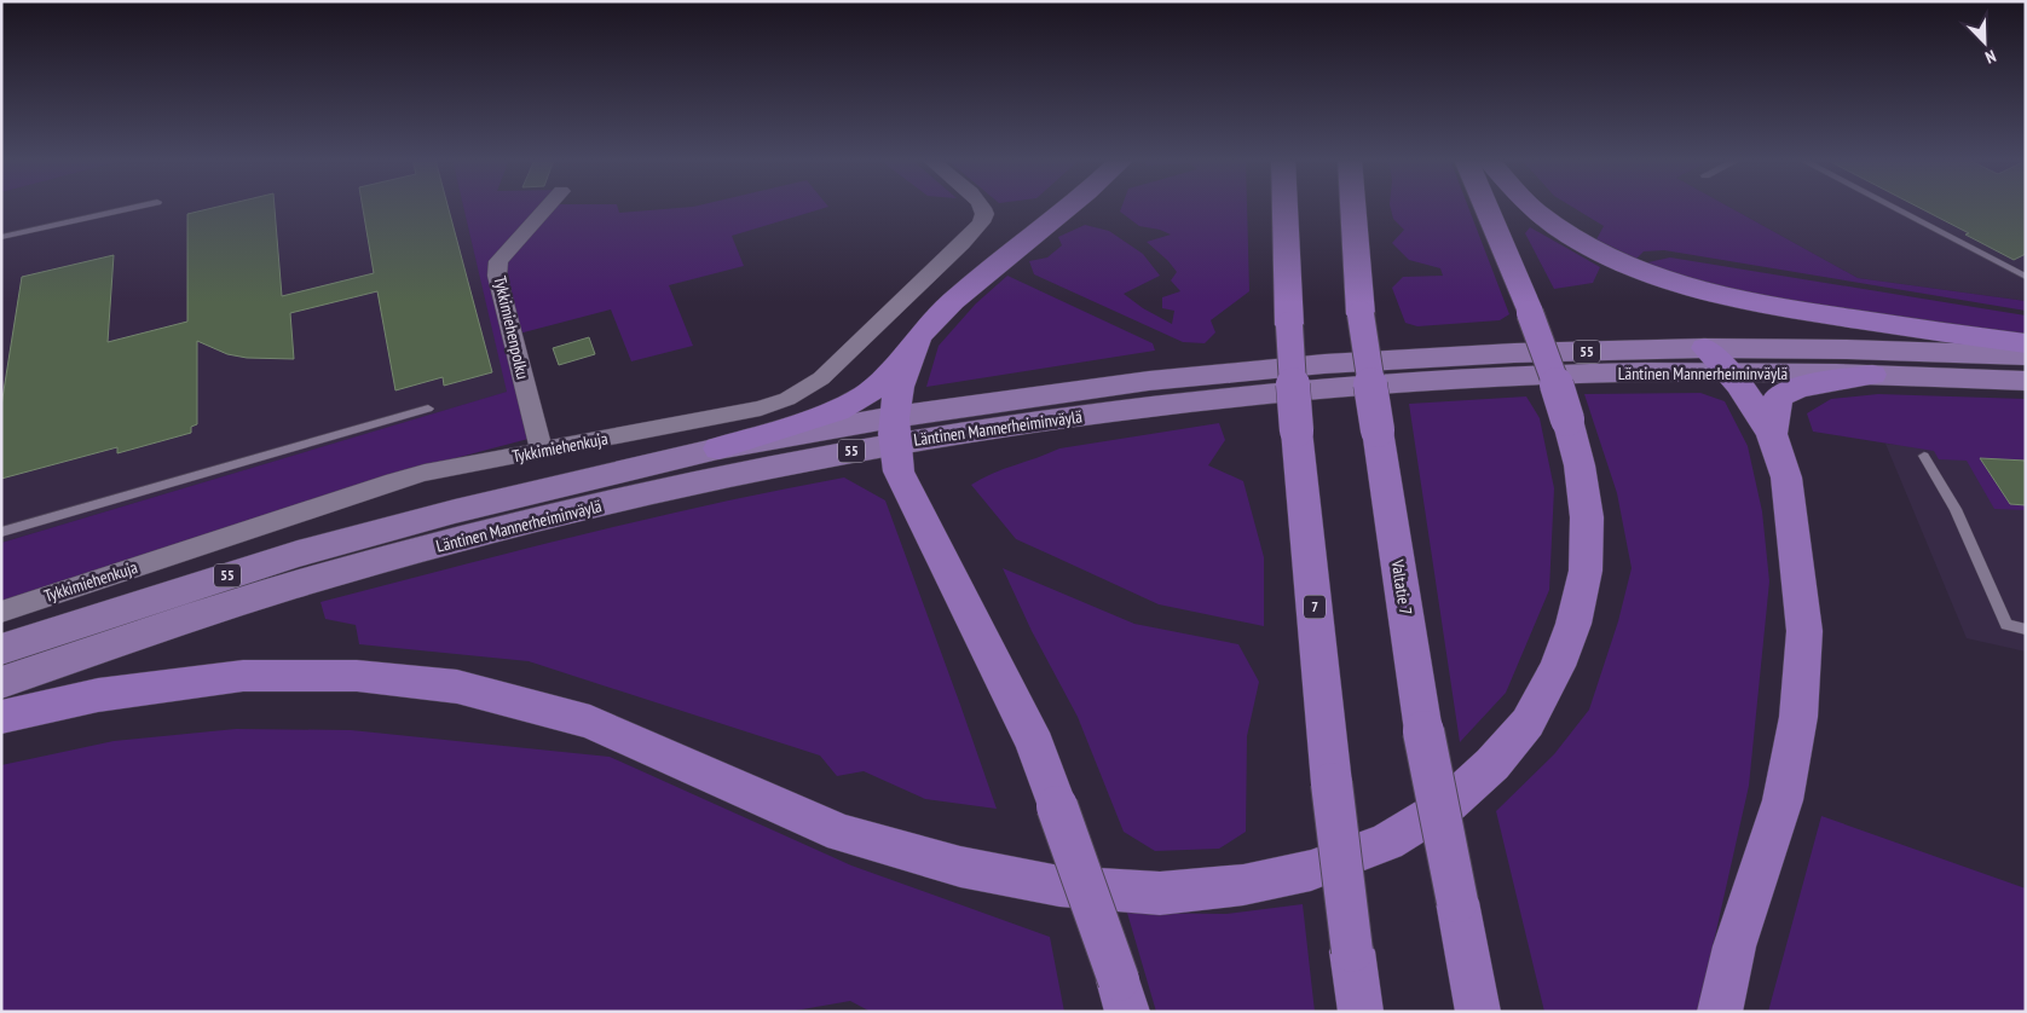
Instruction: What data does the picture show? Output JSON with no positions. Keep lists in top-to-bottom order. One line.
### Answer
{"streets":{"highway":["Valtatie 7","7"],"main road":["55","Läntinen Mannerheiminväylä"],"street":["Tykkimiehenpolku","Tykkimiehenkuja"]},"crossings":[["Tykkimiehenpolku","Tykkimiehenkuja"]],"north":"bottom right"}
